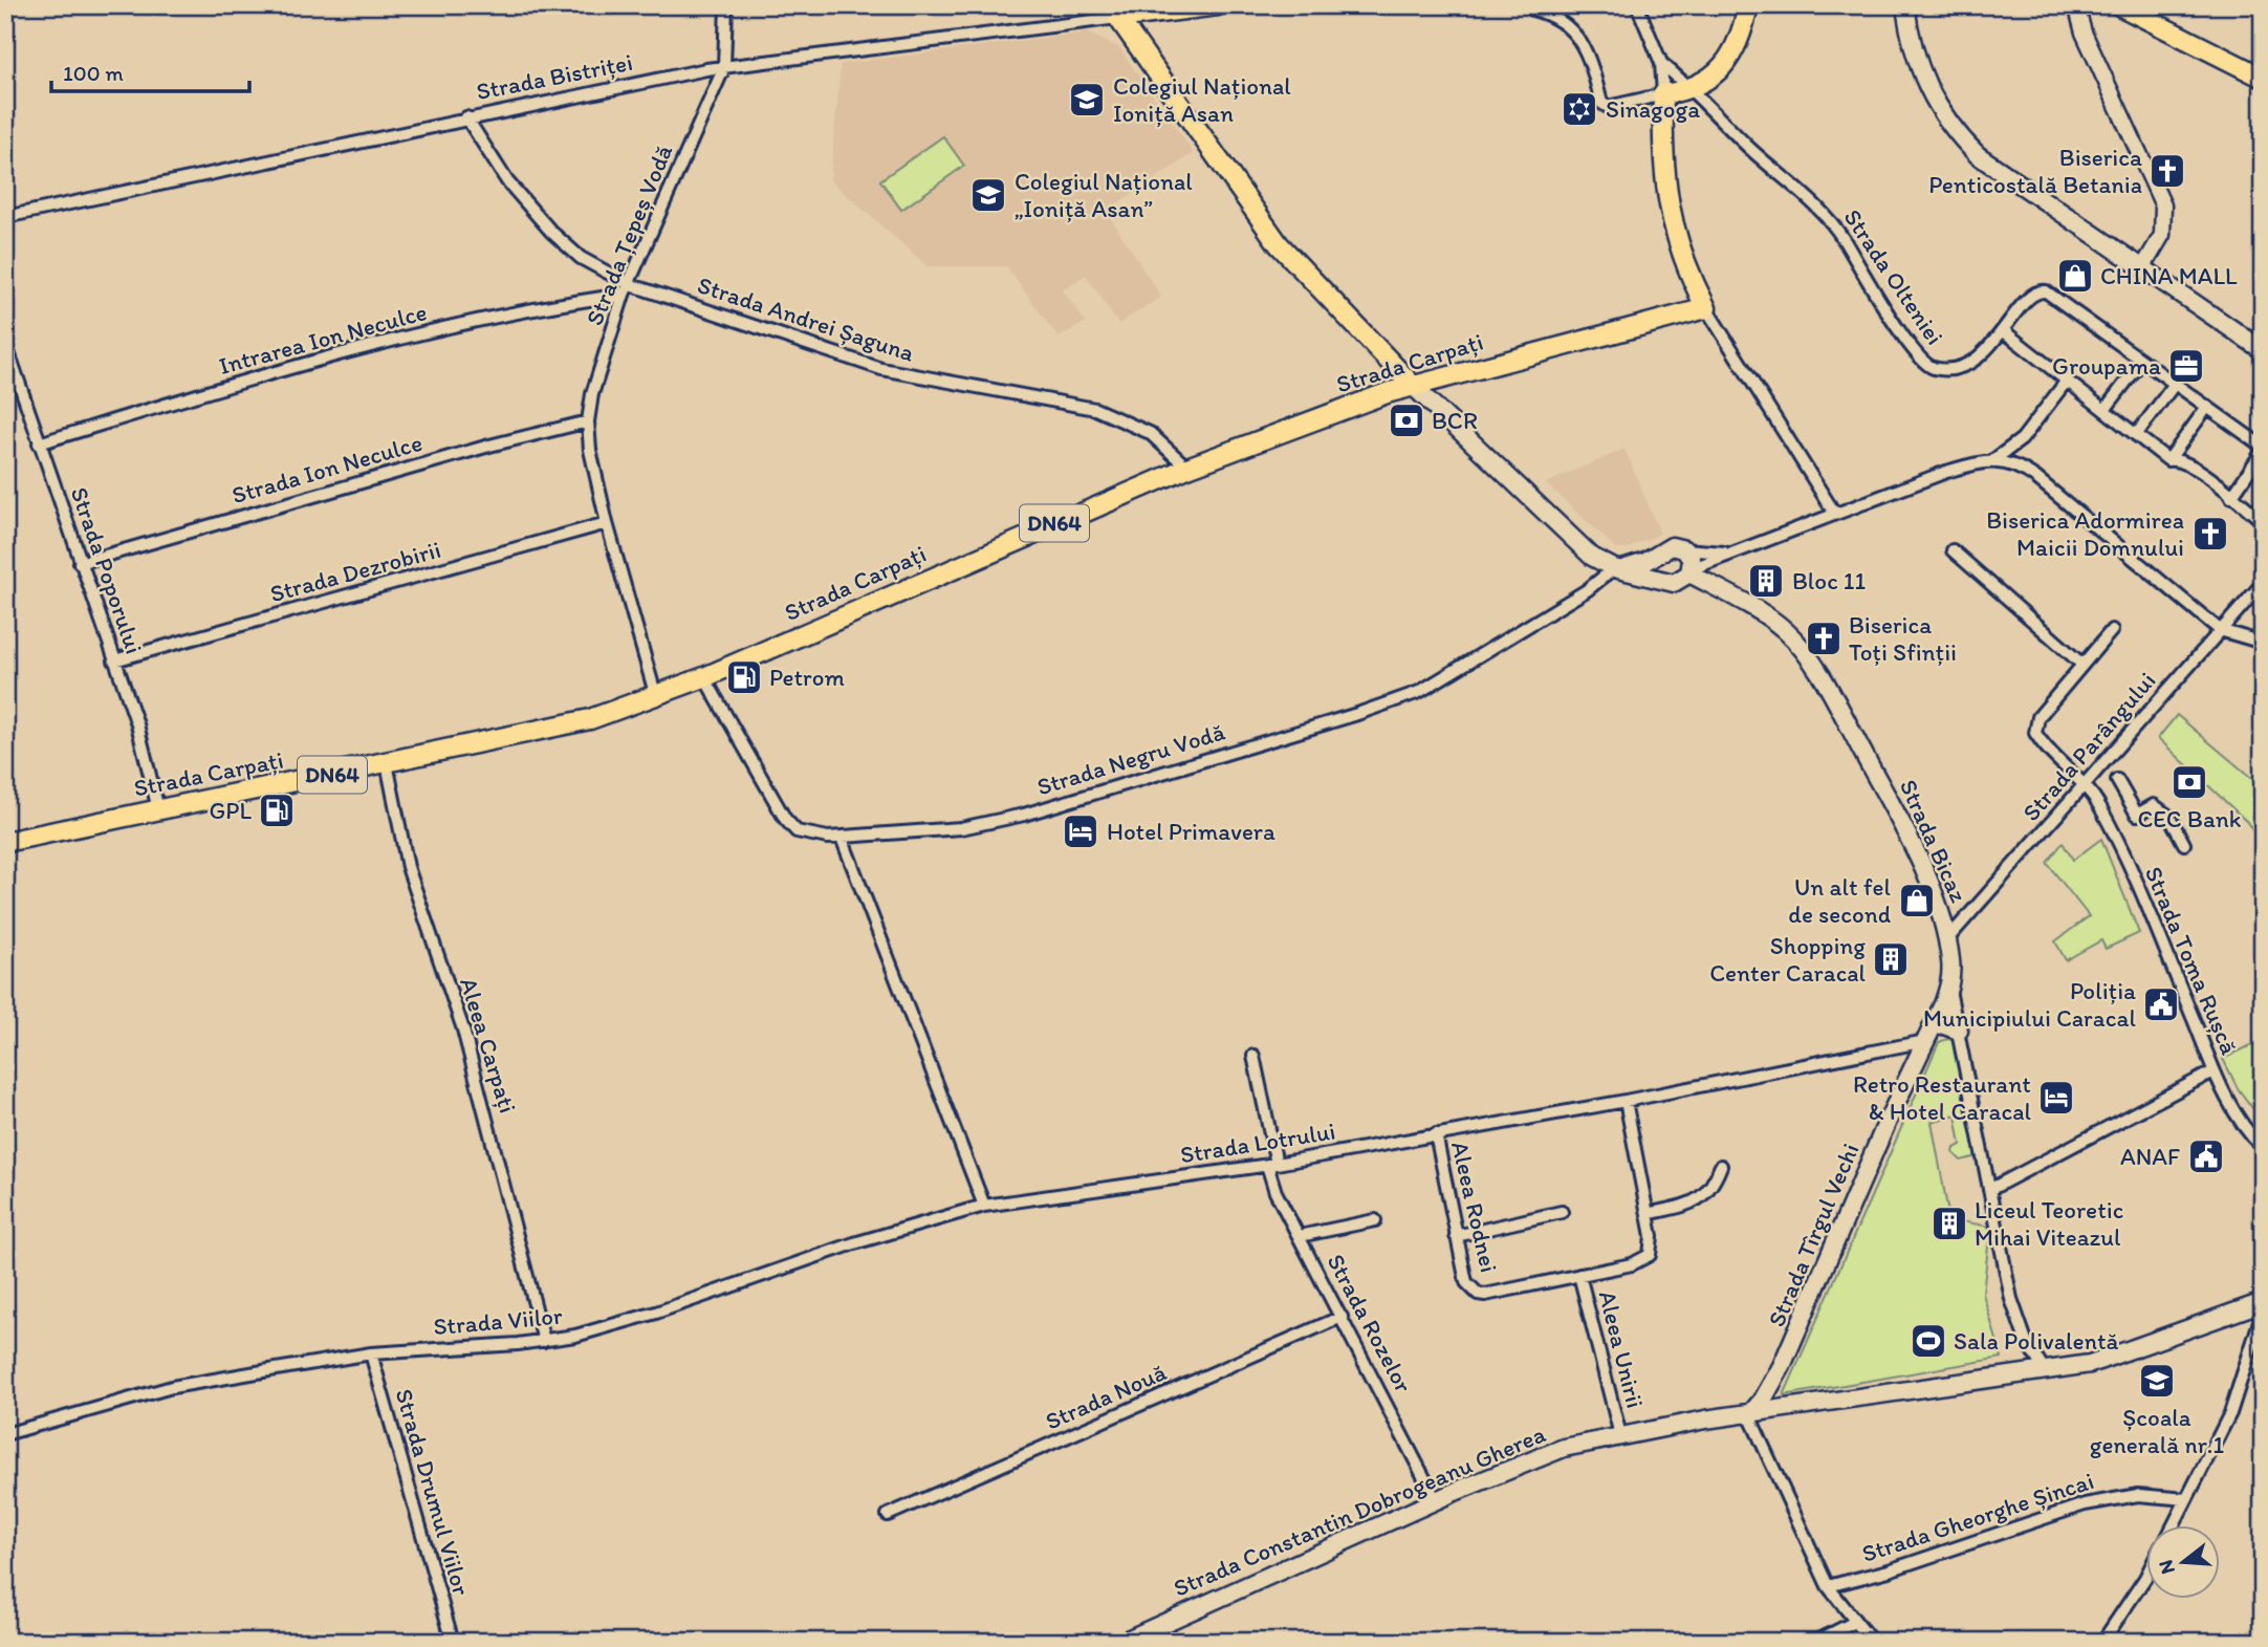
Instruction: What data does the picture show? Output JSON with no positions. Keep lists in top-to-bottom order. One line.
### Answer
{"streets":{"main road":["Strada Carpați","DN64","Strada Bicaz","Strada Tîrgul Vechi","Strada Constantin Dobrogeanu Gherea"],"street":["Strada Bistriței","Strada Țepeș Vodă","Strada Olteniei","Strada Andrei Șaguna","Intrarea Ion Neculce","Strada Ion Neculce","Strada Poporului","Strada Dezrobirii","Strada Parângului","Strada Negru Vodă","Strada Toma Rușcă","Aleea Carpați","Strada Lotrului","Aleea Rodnei","Strada Viilor","Strada Rozelor","Aleea Unirii","Strada Nouă","Strada Drumul Viilor","Strada Gheorghe Șincai"]},"crossings":[["Strada Bistriței","Strada Țepeș Vodă"],["Strada Bistriței","Strada Andrei Șaguna"],["Strada Țepeș Vodă","Strada Andrei Șaguna"],["Strada Țepeș Vodă","Intrarea Ion Neculce"],["Strada Țepeș Vodă","Strada Carpați"],["Strada Țepeș Vodă","Strada Ion Neculce"],["Strada Țepeș Vodă","Strada Dezrobirii"],["Strada Andrei Șaguna","Intrarea Ion Neculce"],["Strada Andrei Șaguna","Strada Carpați"],["Intrarea Ion Neculce","Strada Poporului"],["Strada Carpați","Strada Poporului"],["Strada Carpați","Strada Negru Vodă"],["Strada Carpați","Aleea Carpați"],["Strada Ion Neculce","Strada Poporului"],["Strada Poporului","Strada Dezrobirii"],["Strada Parângului","Strada Bicaz"],["Strada Parângului","Strada Toma Rușcă"],["Strada Bicaz","Strada Tîrgul Vechi"],["Strada Bicaz","Strada Constantin Dobrogeanu Gherea"],["Aleea Carpați","Strada Viilor"],["Strada Lotrului","Aleea Rodnei"],["Strada Lotrului","Strada Tîrgul Vechi"],["Strada Lotrului","Strada Viilor"],["Strada Lotrului","Strada Rozelor"],["Aleea Rodnei","Aleea Unirii"],["Strada Tîrgul Vechi","Strada Constantin Dobrogeanu Gherea"],["Strada Viilor","Strada Drumul Viilor"],["Strada Rozelor","Strada Nouă"],["Strada Rozelor","Strada Constantin Dobrogeanu Gherea"],["Aleea Unirii","Strada Constantin Dobrogeanu Gherea"]],"places":{"school or university":["Colegiul Național Ioniță Asan","Colegiul Național „Ioniță Asan”","Școala generală nr.1"],"synagogue":["Sinagoga"],"church":["Biserica Penticostală Betania","Biserica Adormirea Maicii Domnului","Biserica Toți Sfinții"],"shop":["CHINA MALL","Un alt fel de second"],"office":["Groupama"],"bank":["BCR","CEC Bank"],"building":["Bloc 11","Shopping Center Caracal","Liceul Teoretic Mihai Viteazul"],"fuel station":["Petrom","GPL"],"hotel":["Hotel Primavera","Retro Restaurant & Hotel Caracal"],"public building":["Poliția Municipiului Caracal","ANAF"],"sports":["Sala Polivalentă"]},"scale_bar":"100 m","north":"left"}
